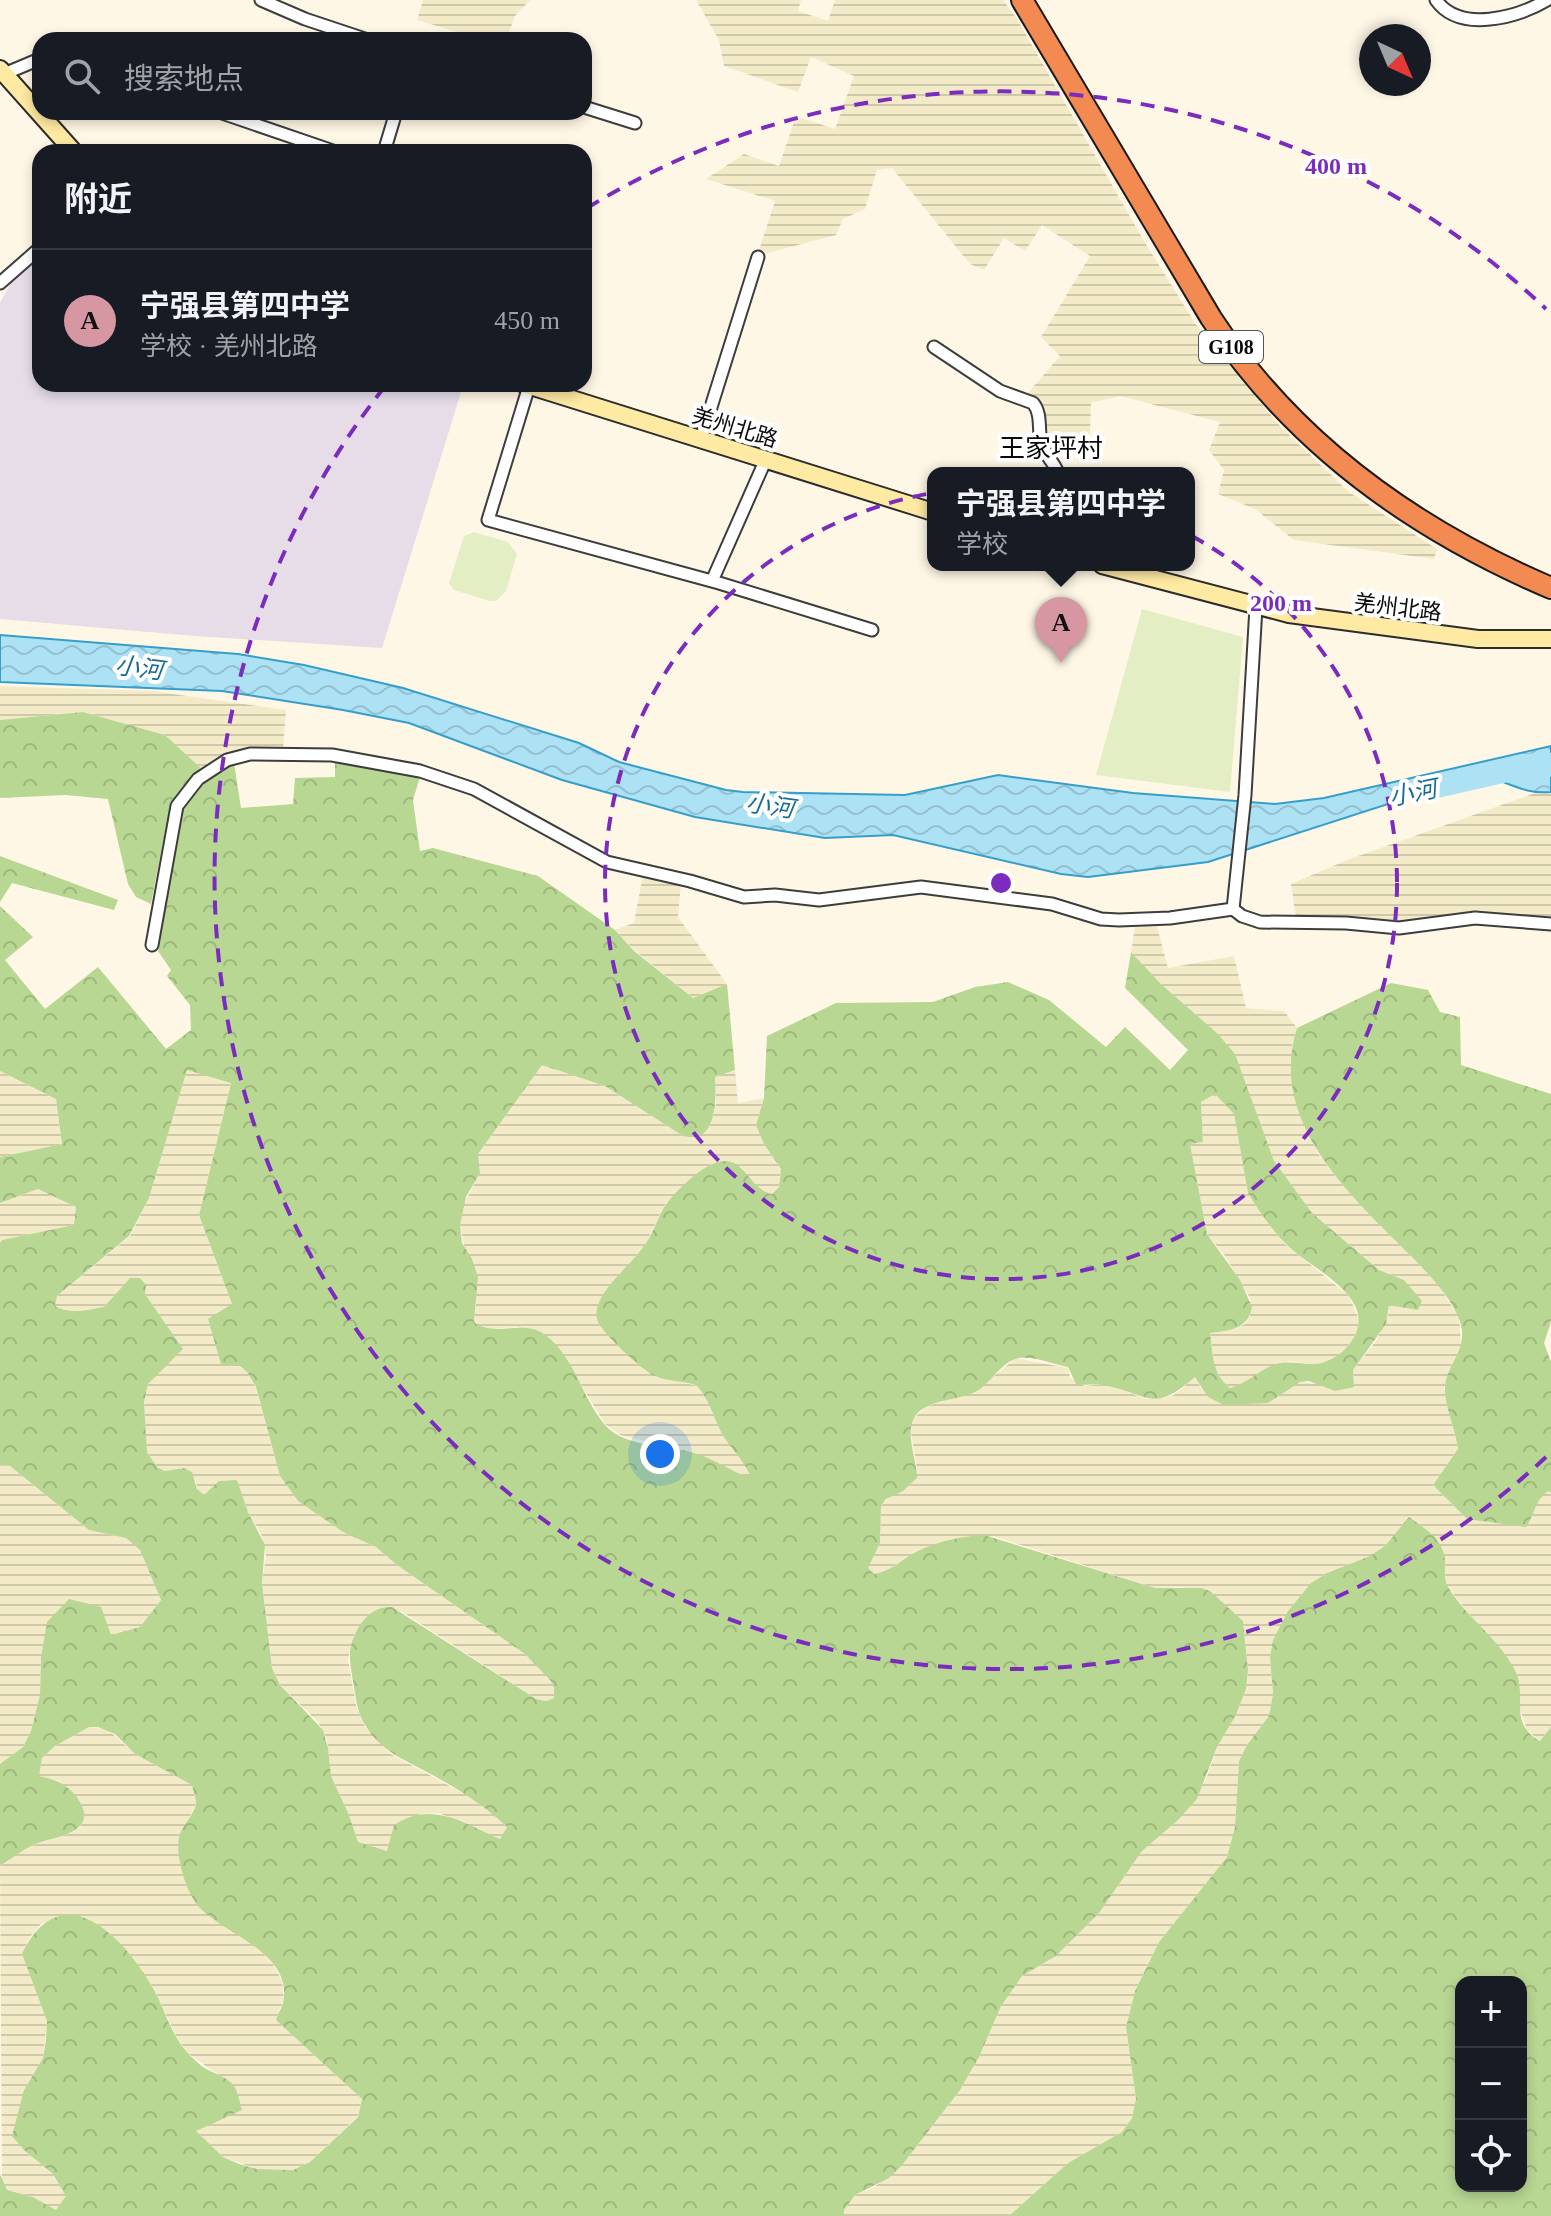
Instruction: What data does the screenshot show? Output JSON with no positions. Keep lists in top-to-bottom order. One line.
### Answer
{"streets":{"highway":["G108"],"main road":["羌州北路"]},"districts":["王家坪村"],"water":["小河"],"north":"bottom right","page":{"search":"搜索地点","heading":"附近","list":[{"mark":"A","name":"宁强县第四中学","note":"学校 · 羌州北路","value":"450 m"}],"popup":["宁强县第四中学","学校"],"pins":"A","map_buttons":["+","−"]},"rings":["400 m","200 m"]}
